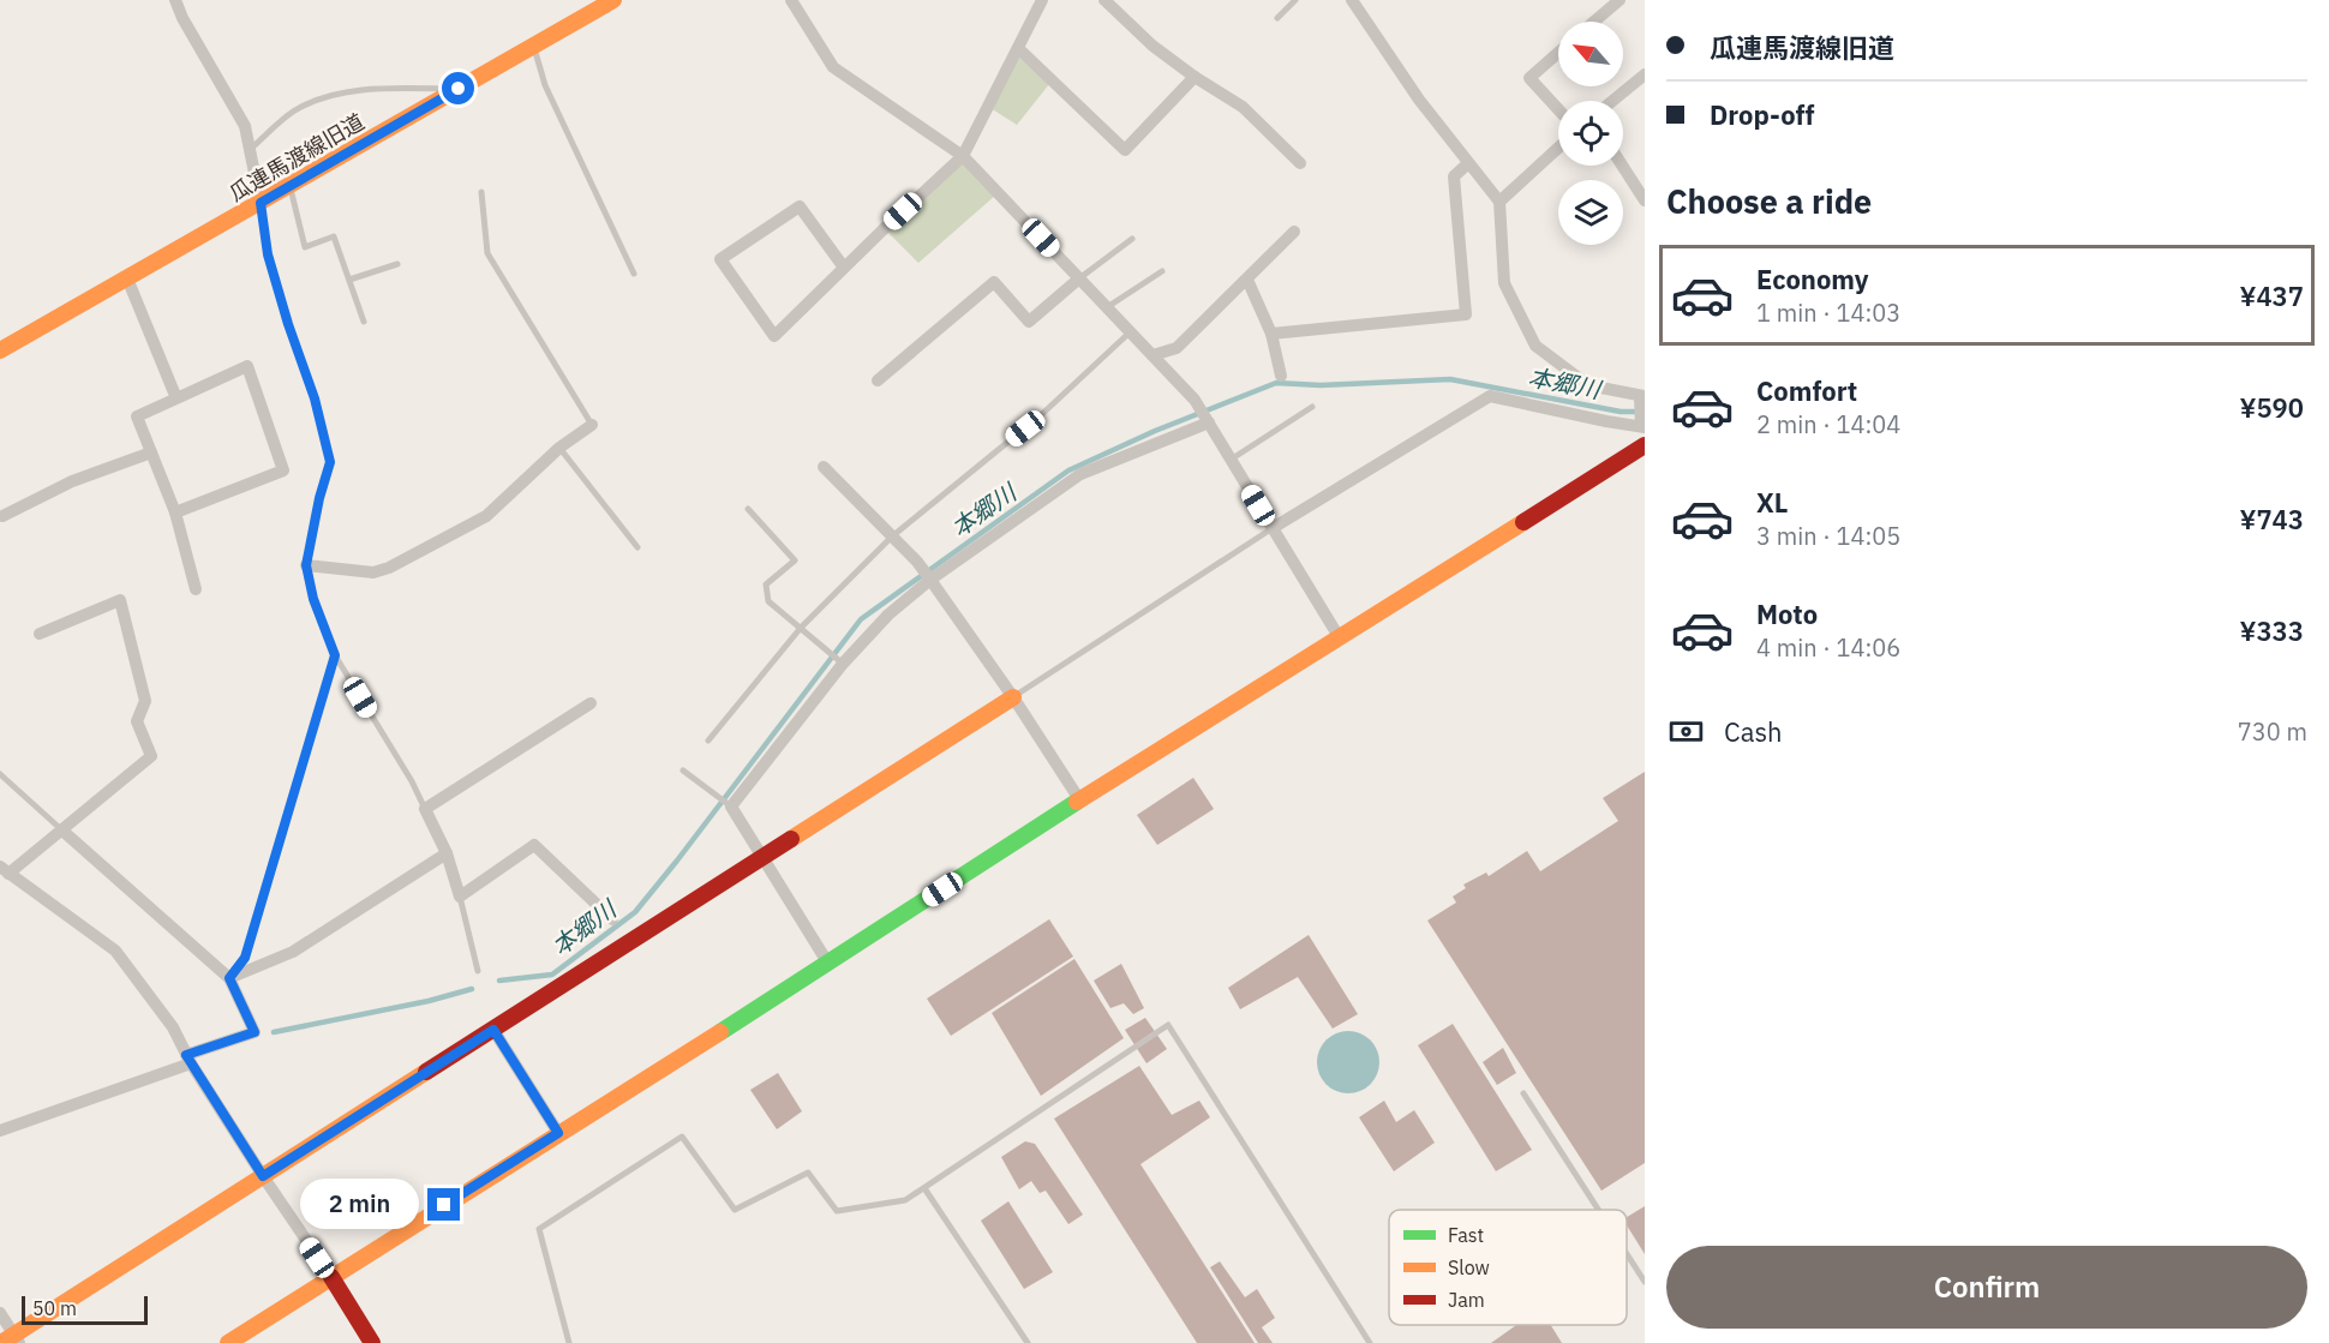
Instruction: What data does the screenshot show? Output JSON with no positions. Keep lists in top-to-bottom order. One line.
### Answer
{"streets":{"street":["瓜連馬渡線旧道"]},"water":["本郷川"],"legend":["Fast","Slow","Jam"],"scale_bar":"50 m","north":"top left","page":{"banner":["瓜連馬渡線旧道","Drop-off"],"heading":"Choose a ride","list":[{"name":"Economy","note":"1 min · 14:03","value":"¥437"},{"name":"Comfort","note":"2 min · 14:04","value":"¥590"},{"name":"XL","note":"3 min · 14:05","value":"¥743"},{"name":"Moto","note":"4 min · 14:06","value":"¥333"}],"pay":["Cash","730 m"],"bubble":"2 min","buttons":"Confirm","scale":"50 m"}}
